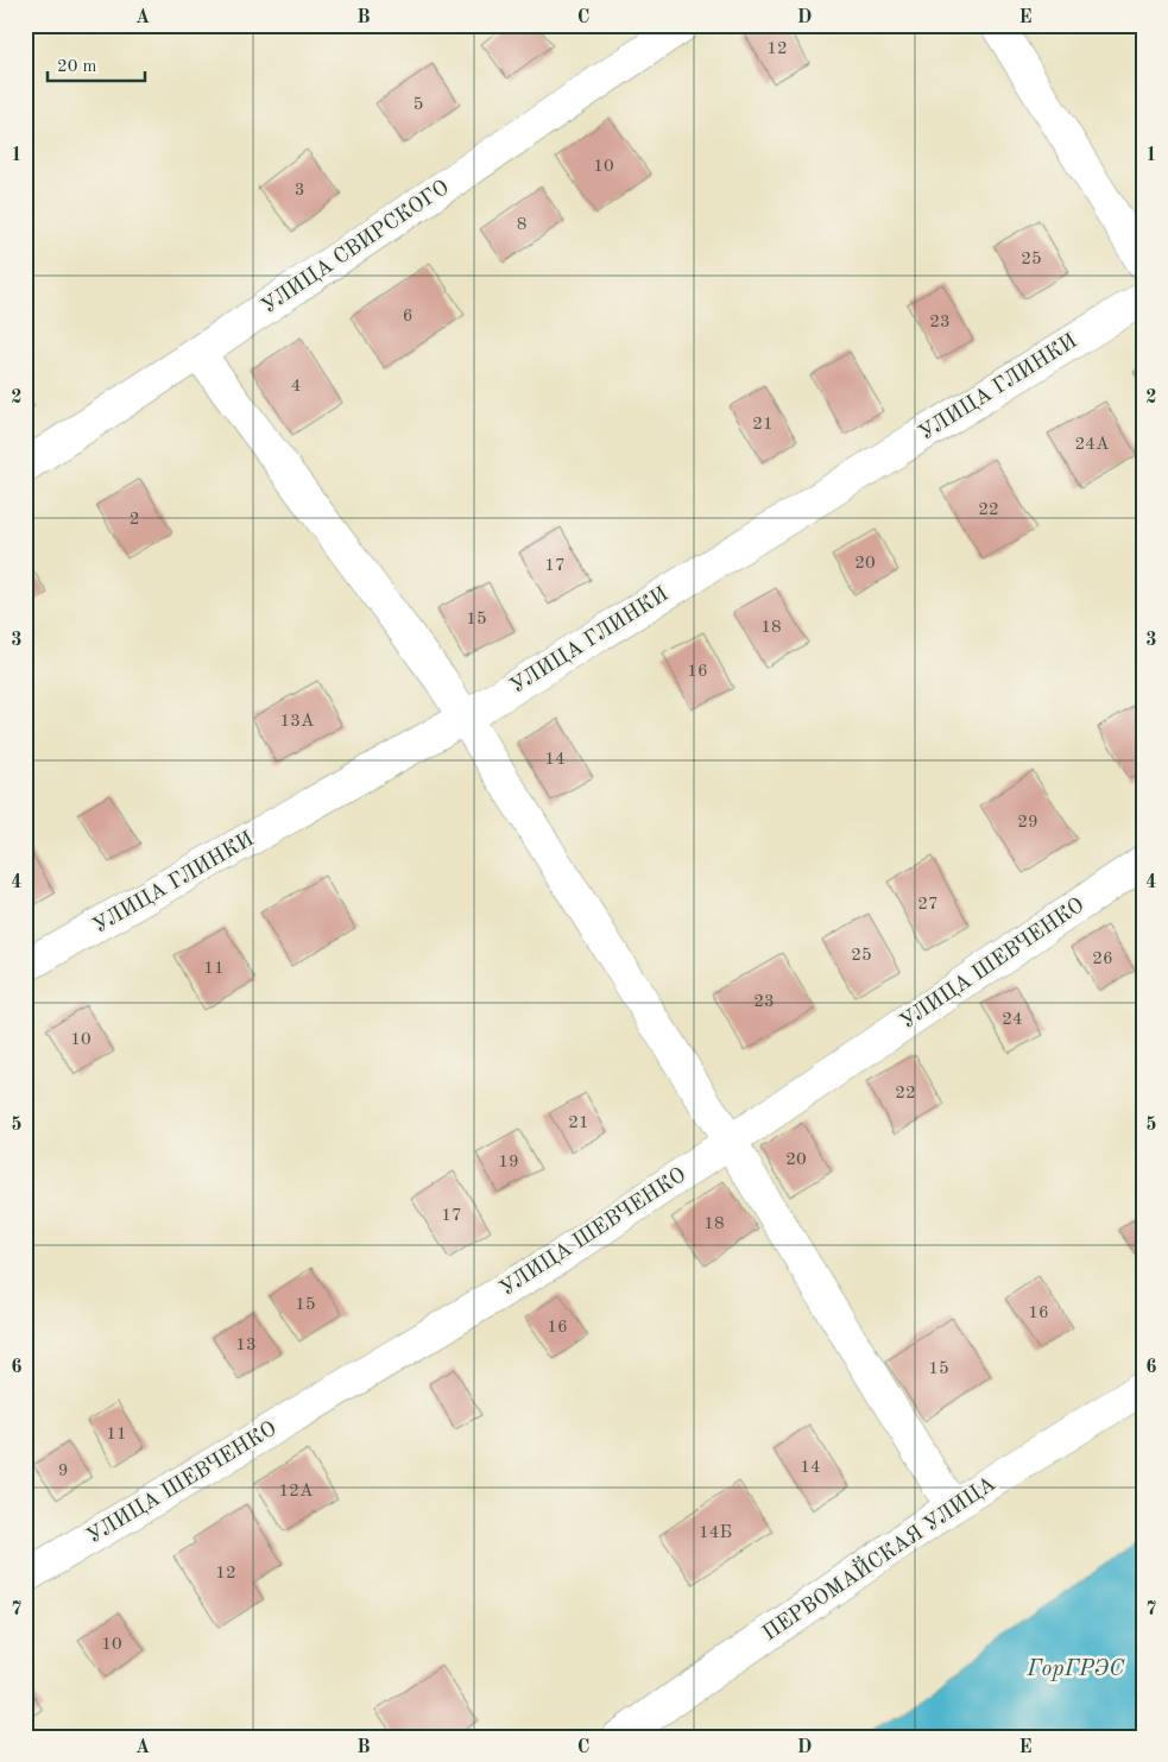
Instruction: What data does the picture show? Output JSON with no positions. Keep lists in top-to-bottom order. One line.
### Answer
{"streets":{"street":["УЛИЦА СВИРСКОГО","УЛИЦА ГЛИНКИ","УЛИЦА ШЕВЧЕНКО","ПЕРВОМАЙСКАЯ УЛИЦА"]},"water":["ГорГРЭС"],"house_numbers":["12","5","10","3","8","25","6","23","4","21","24А","22","2","20","17","15","18","16","13А","14","29","27","25","26","11","23","24","10","22","21","20","19","17","18","15","16","16","13","15","11","14","9","12А","14Б","12","10"],"scale_bar":"20 m","grid":{"columns":["A","B","C","D","E"],"rows":["1","2","3","4","5","6","7"]}}
